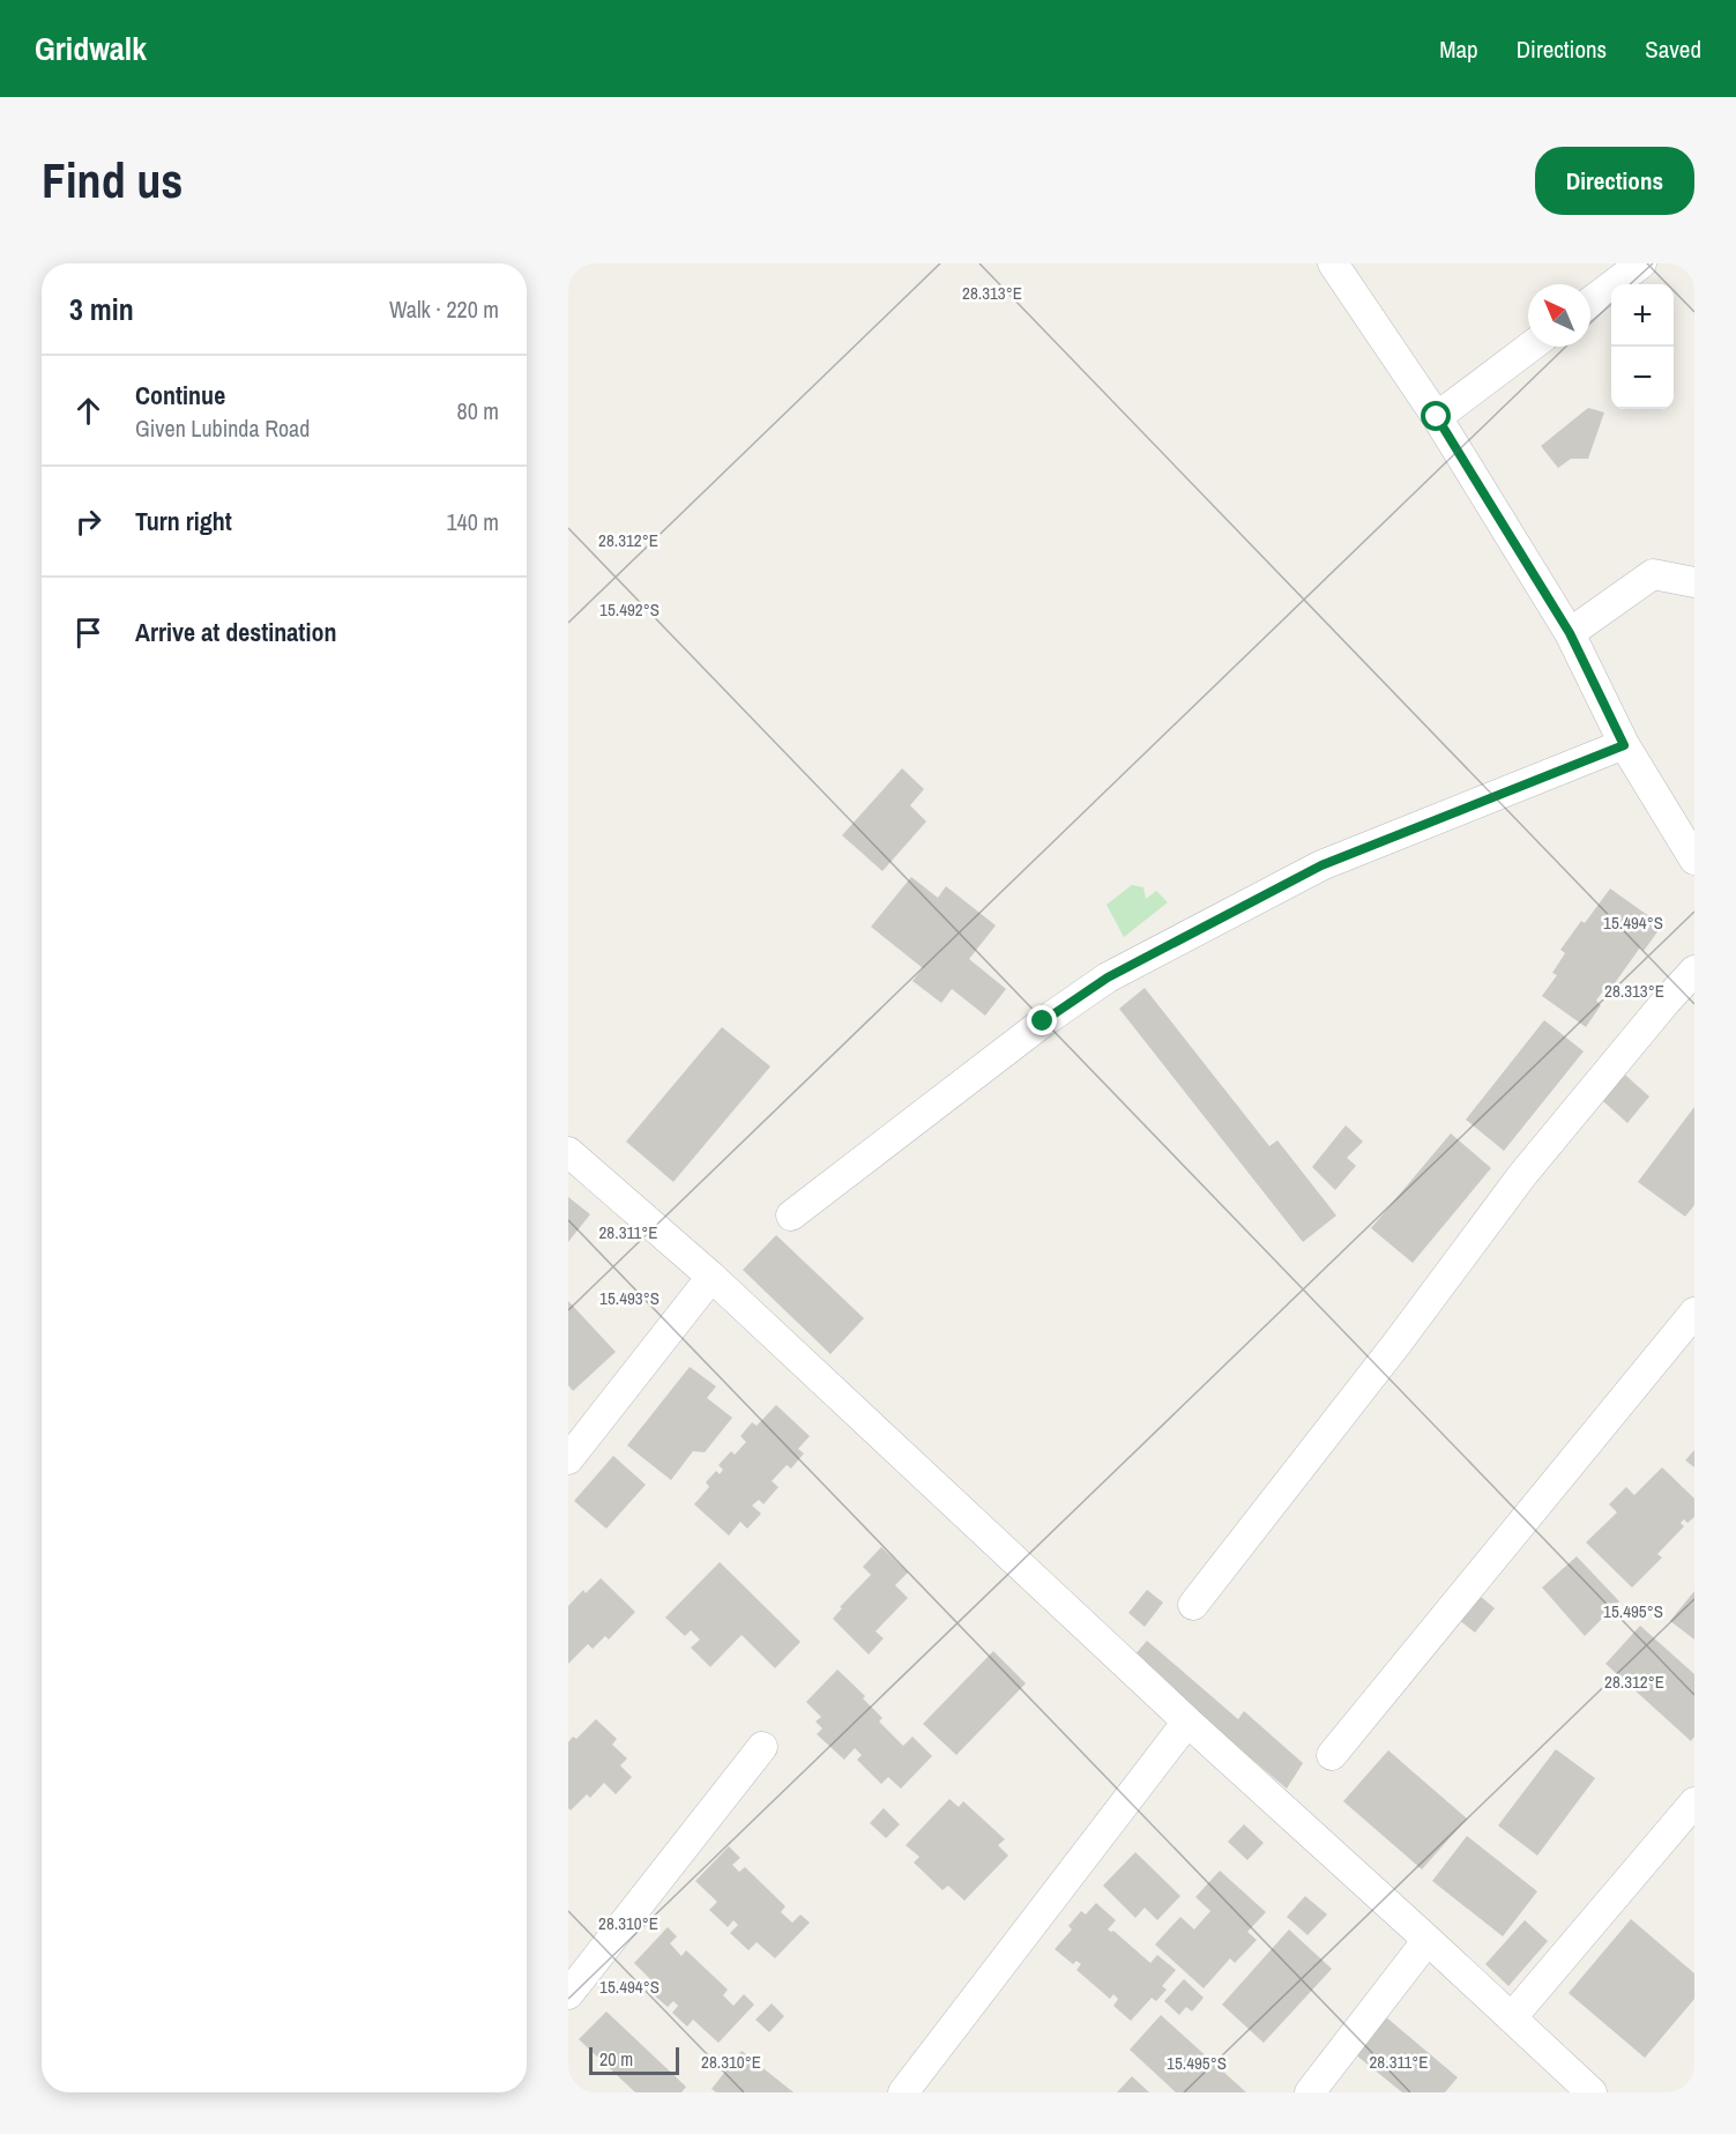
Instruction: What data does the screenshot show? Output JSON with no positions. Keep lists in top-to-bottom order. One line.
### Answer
{"scale_bar":"20 m","north":"top left","page":{"header":"Gridwalk","nav":["Map","Directions","Saved"],"buttons":"Directions","title":"Find us","heading":["3 min","Walk · 220 m"],"map_buttons":["+","−"],"list":[["Continue","Given Lubinda Road","80 m"],["Turn right","140 m"],"Arrive at destination"],"scale":"20 m"},"coordinates":["28.313°E","28.312°E","15.492°S","15.494°S","28.311°E","15.493°S","15.495°S","28.310°E"]}
